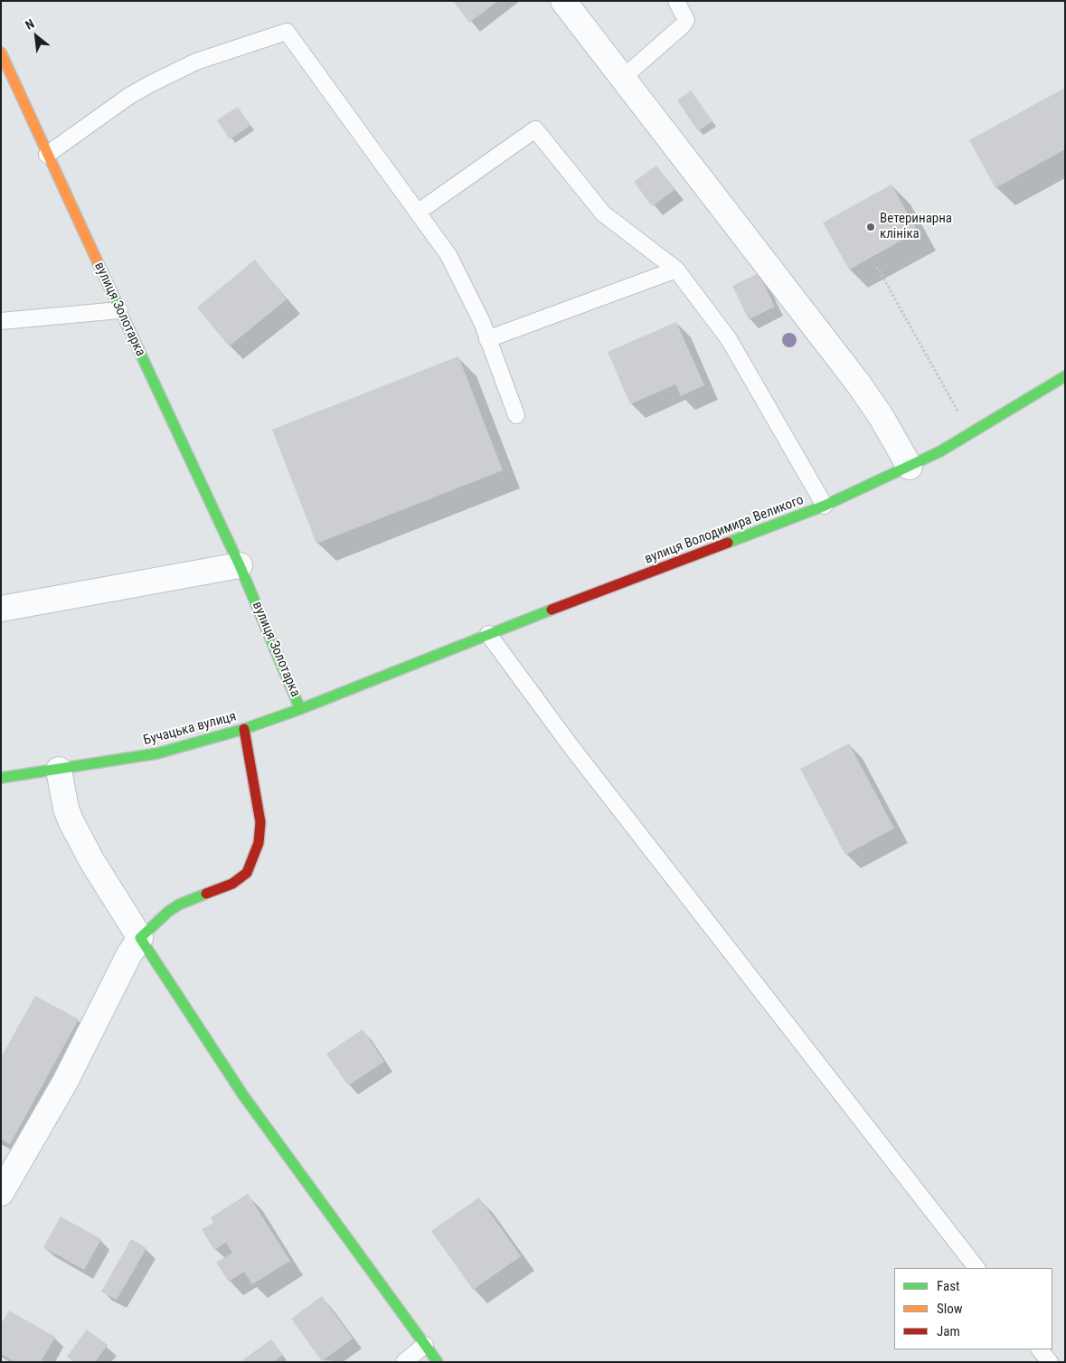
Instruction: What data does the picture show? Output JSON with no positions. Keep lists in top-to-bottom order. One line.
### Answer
{"streets":{"street":["вулиця Золотарка","вулиця Володимира Великого","Бучацька вулиця"]},"crossings":[["вулиця Золотарка","Бучацька вулиця"],["вулиця Володимира Великого","Бучацька вулиця"]],"places":["Ветеринарна клініка"],"legend":["Fast","Slow","Jam"],"north":"top left"}
